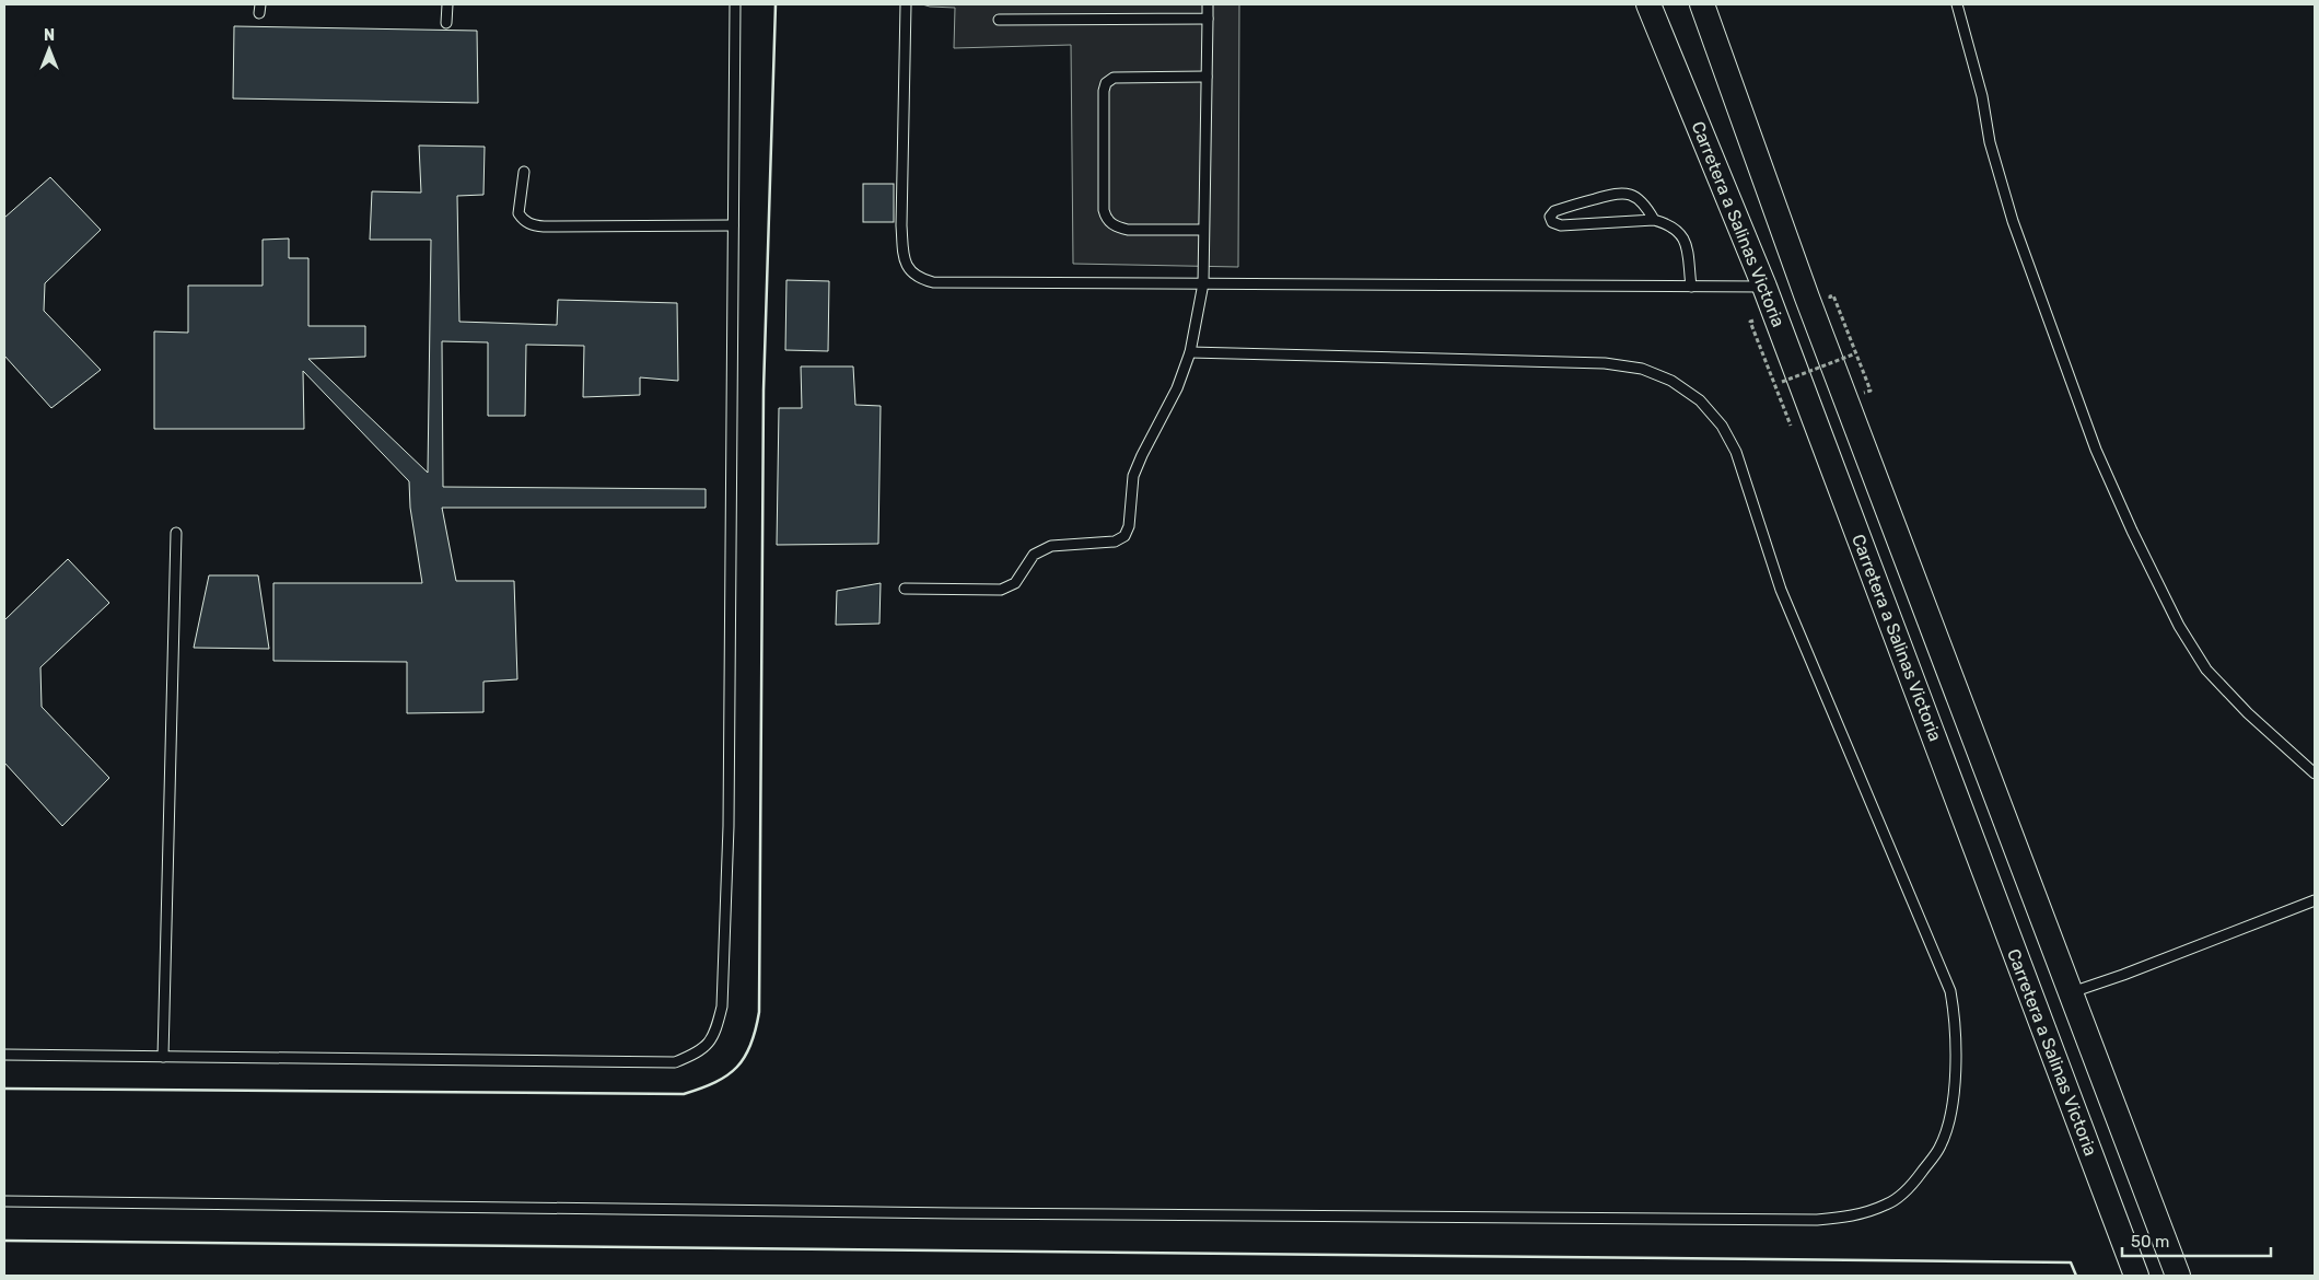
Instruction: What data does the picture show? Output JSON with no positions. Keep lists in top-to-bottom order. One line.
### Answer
{"streets":{"main road":["Carretera a Salinas Victoria"]},"scale_bar":"50 m","north":"top"}
